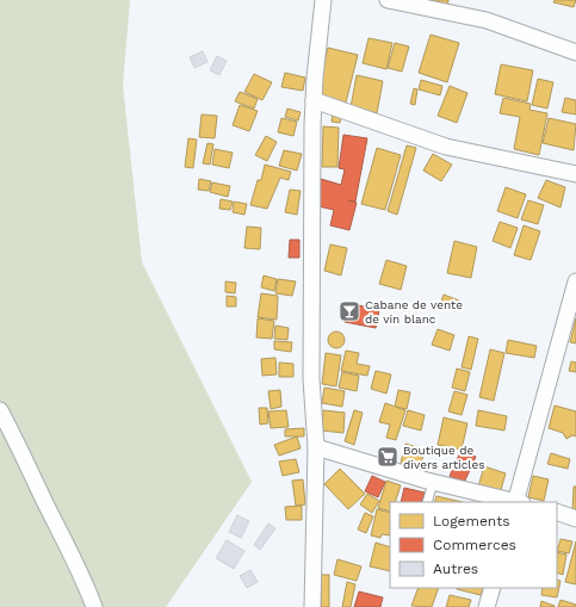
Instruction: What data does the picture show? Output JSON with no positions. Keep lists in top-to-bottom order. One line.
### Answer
{"places":{"bar":["Cabane de vente de vin blanc"],"supermarket":["Boutique de divers articles"]},"legend":["Logements","Commerces","Autres"]}
